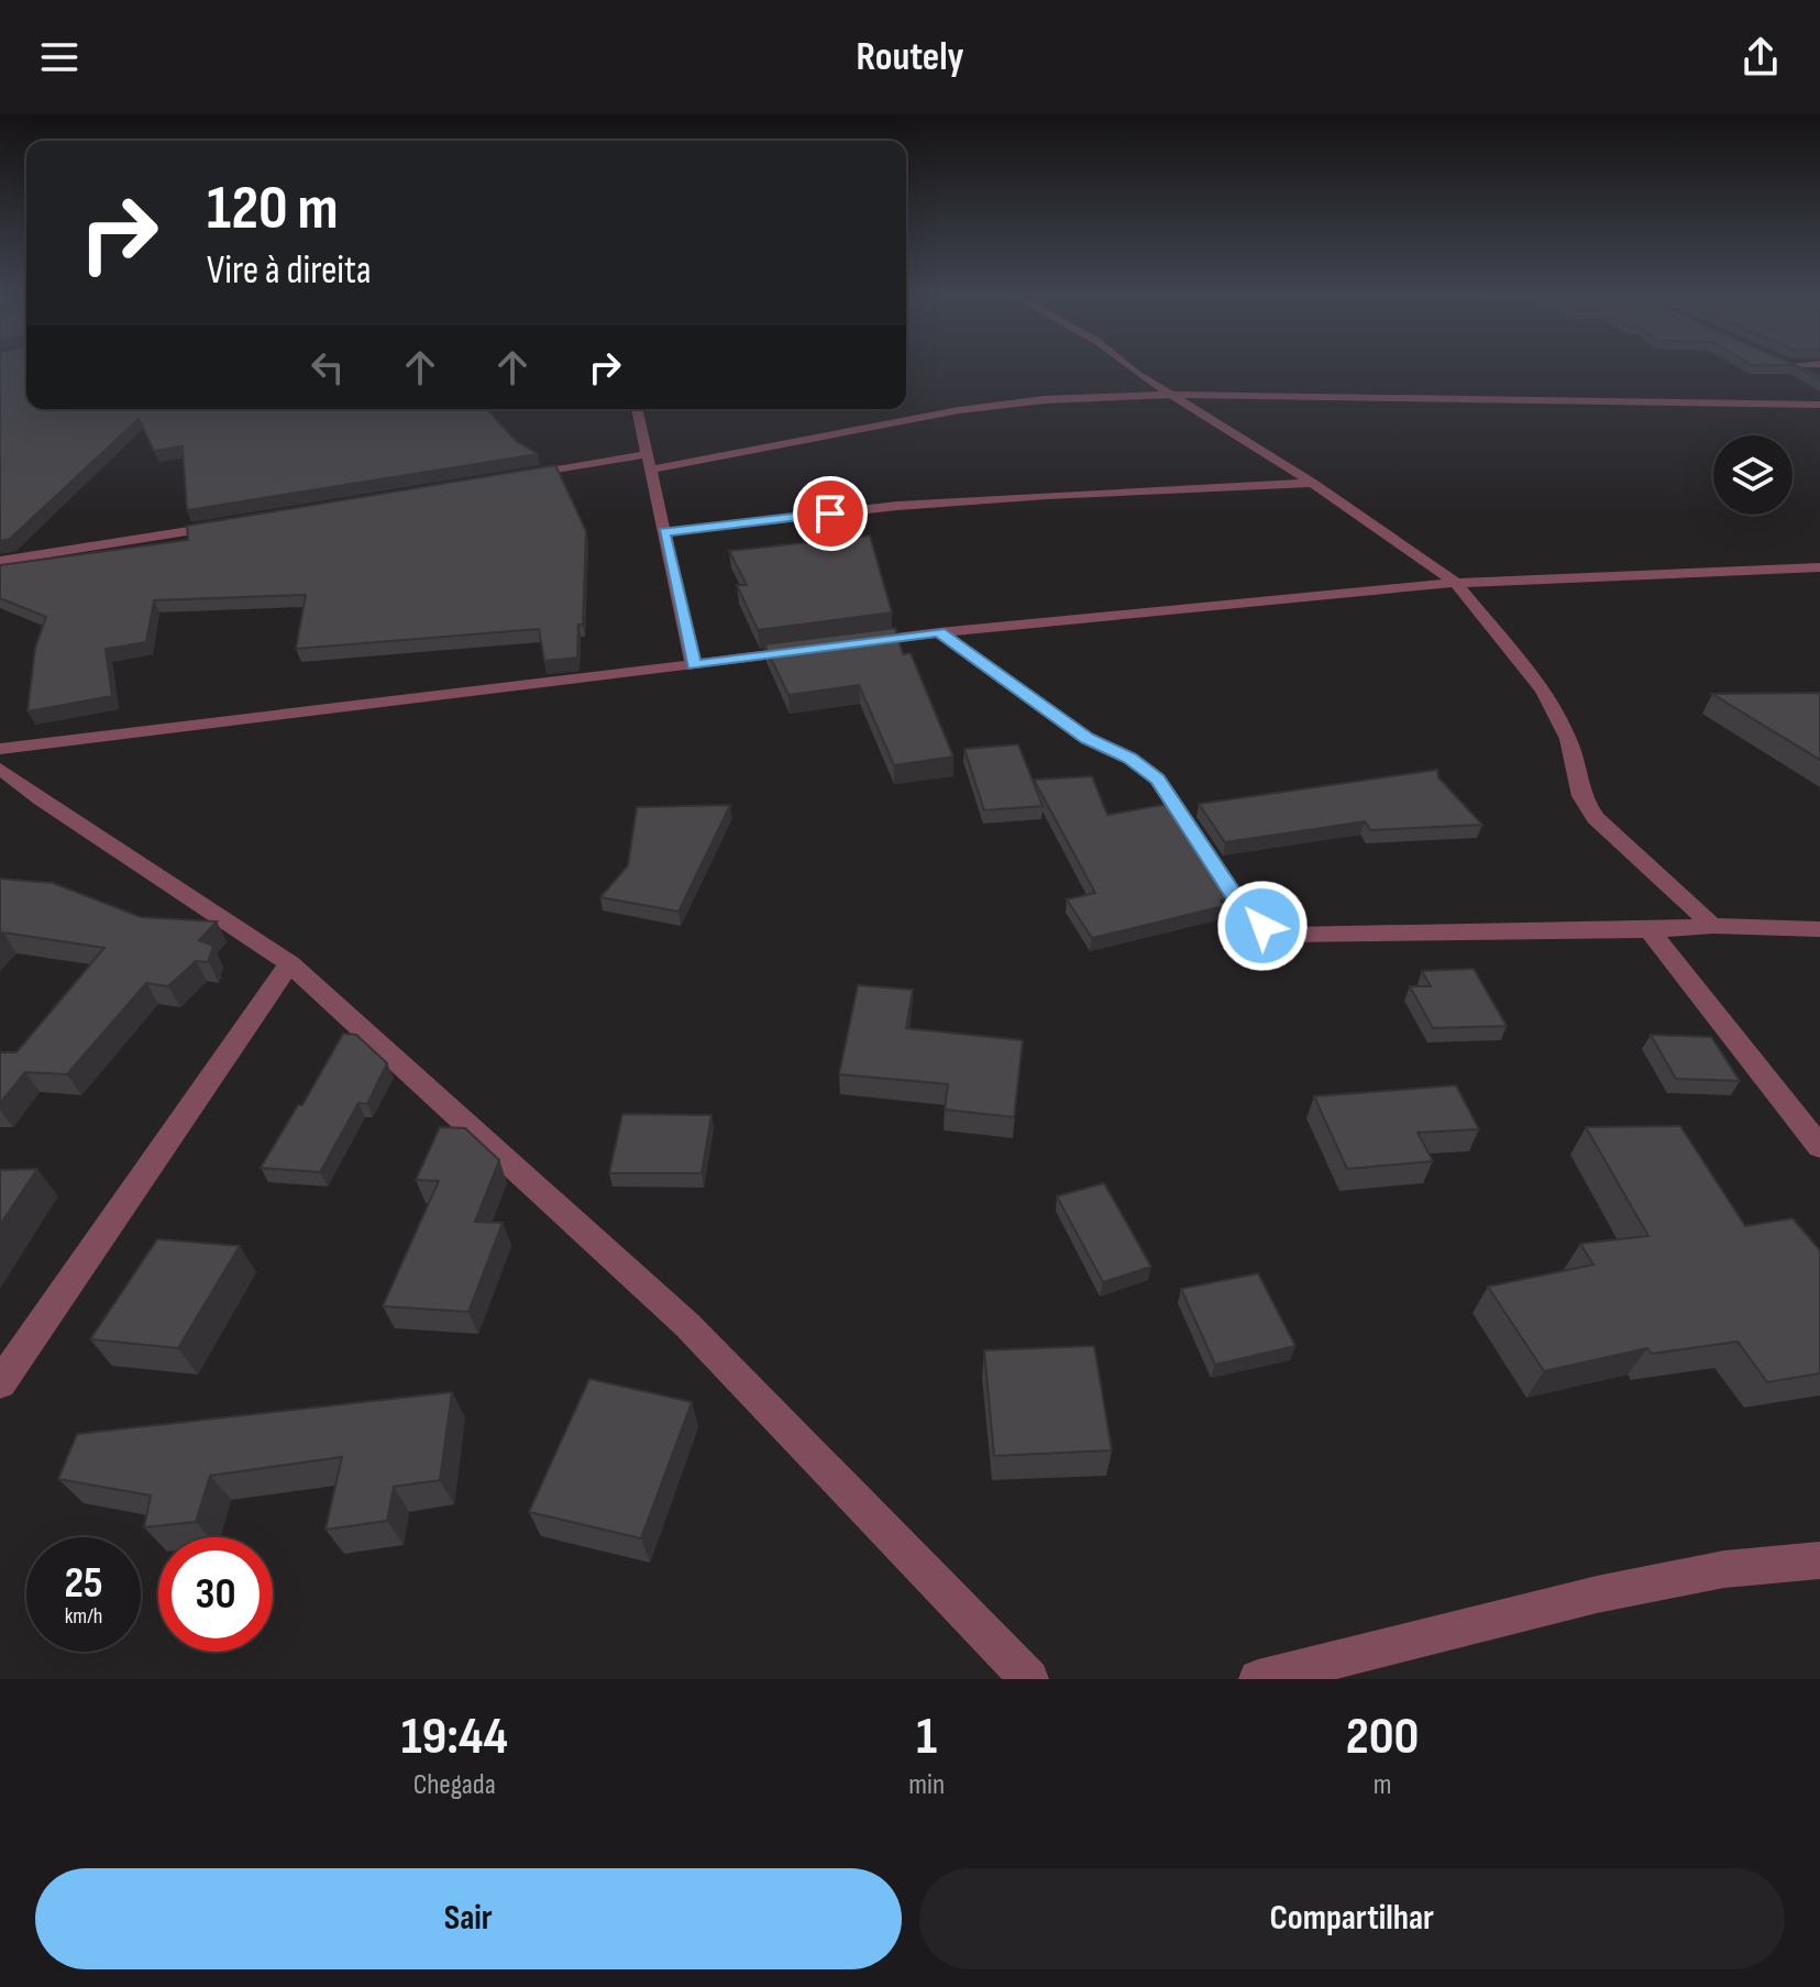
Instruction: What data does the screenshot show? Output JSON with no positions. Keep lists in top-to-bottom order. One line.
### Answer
{"page":{"header":"Routely","turn":["120 m","Vire à direita"],"speed":"25 km/h","limit":"30","eta":["19:44","Chegada","1","min","200","m"],"buttons":["Sair","Compartilhar"]}}
